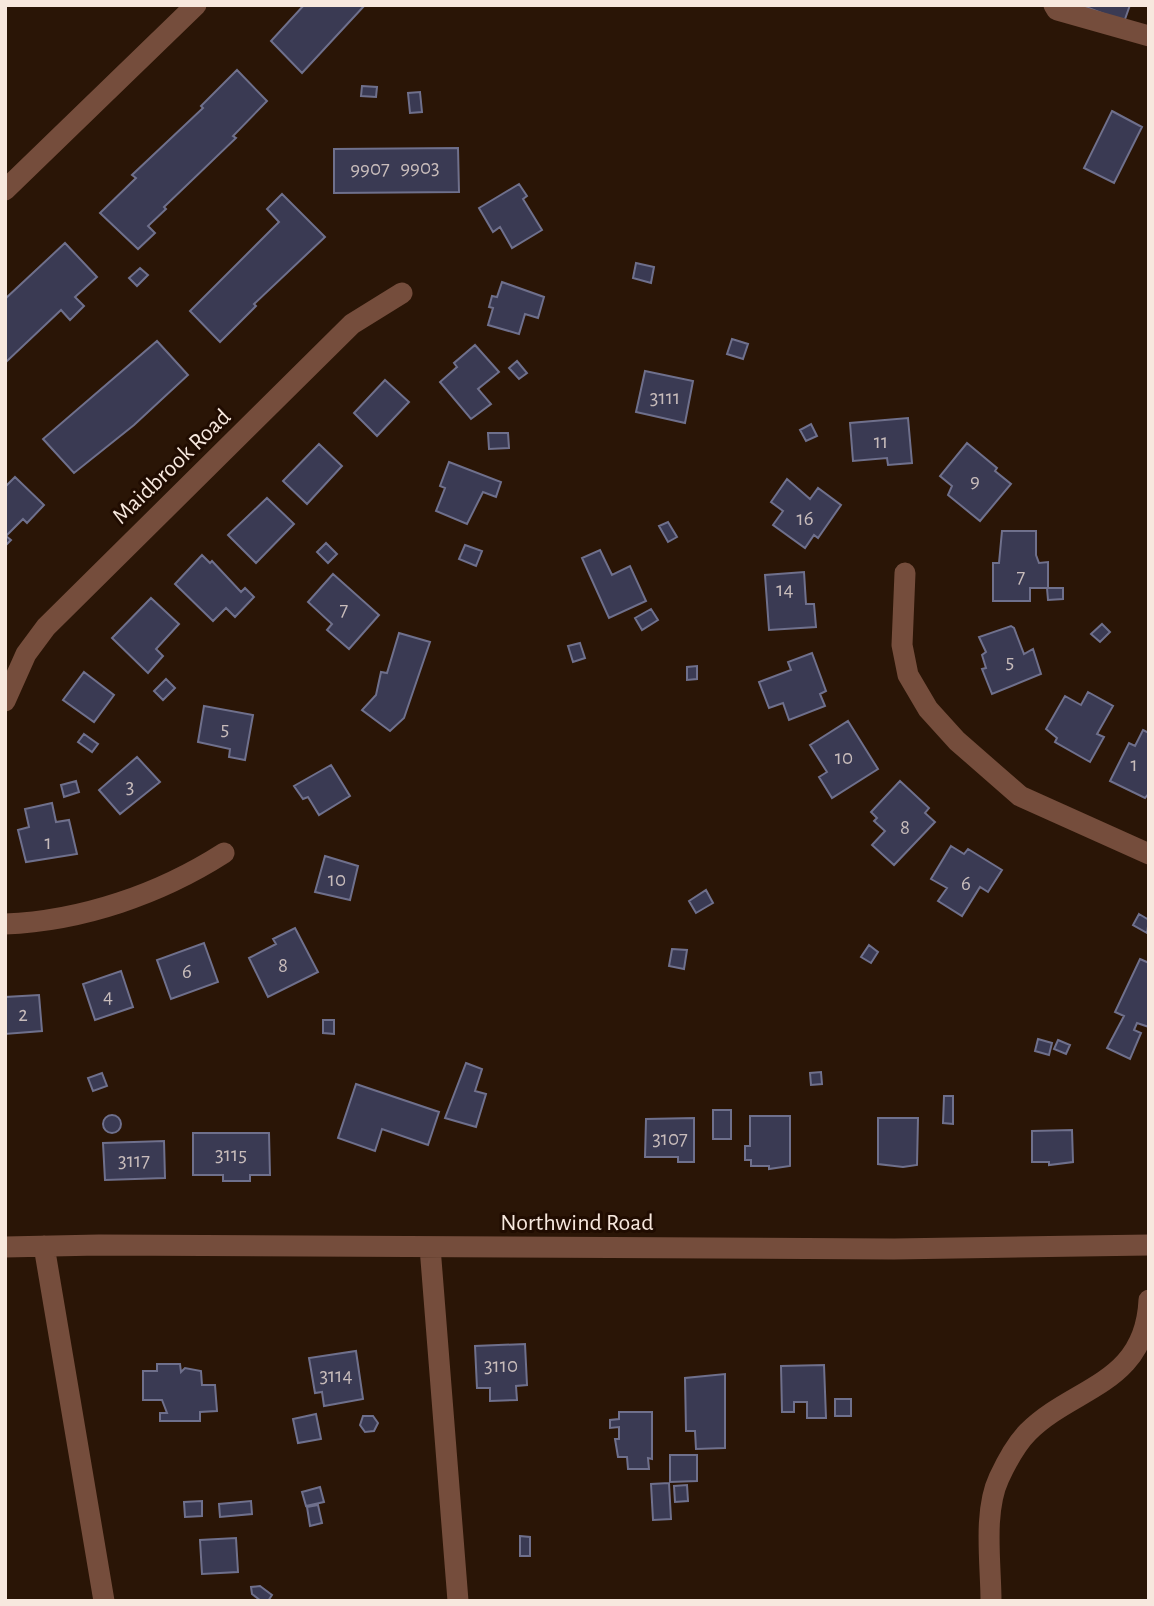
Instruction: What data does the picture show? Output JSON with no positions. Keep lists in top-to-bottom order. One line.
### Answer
{"streets":{"street":["Maidbrook Road","Northwind Road"]},"house_numbers":["9903","9907","3111","11","9","16","7","14","7","5","5","10","1","3","8","1","10","6","8","6","4","2","3107","3115","3117","3110","3114"]}
